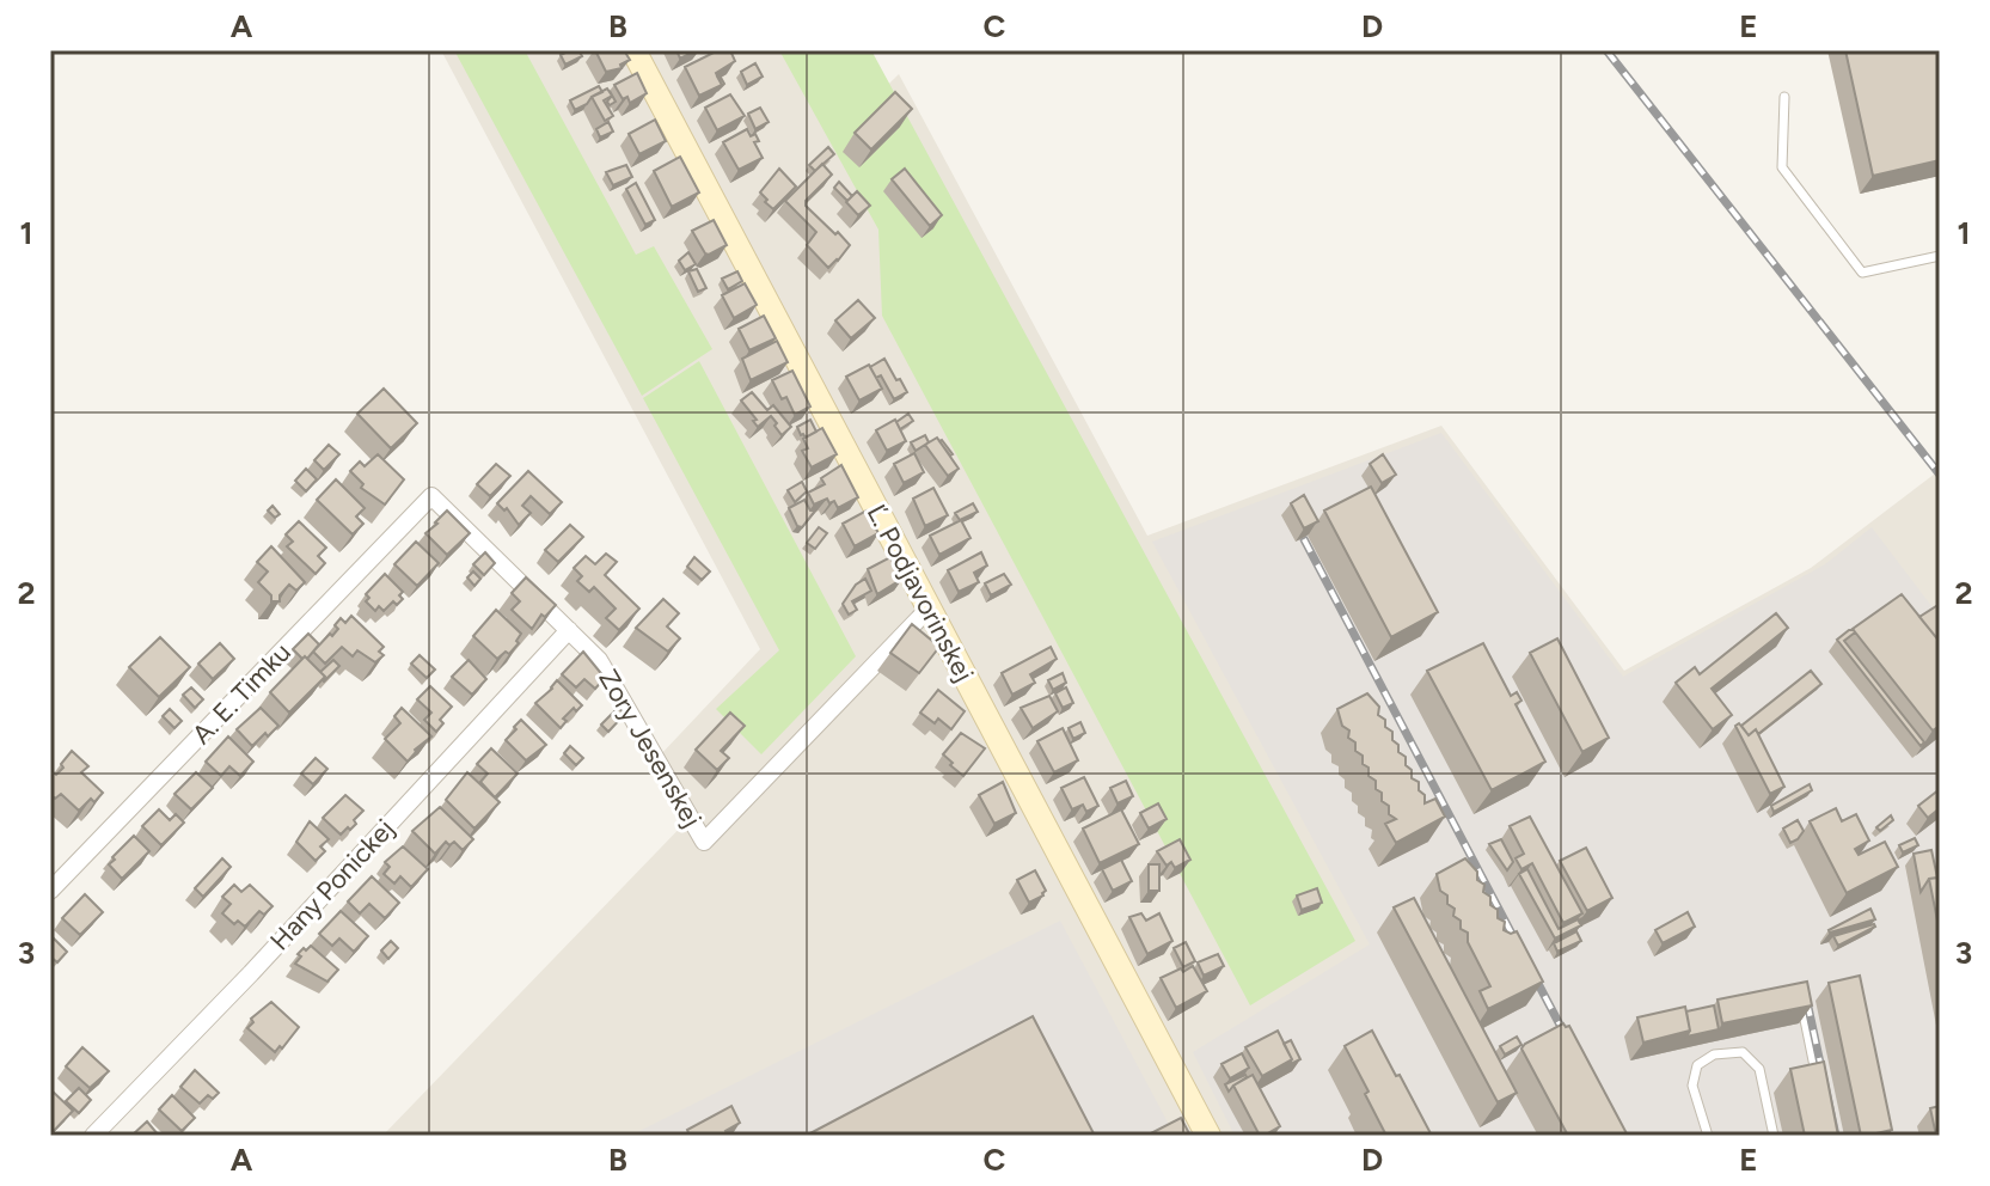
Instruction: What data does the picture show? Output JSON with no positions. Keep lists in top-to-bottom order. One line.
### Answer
{"streets":{"street":["Ľ. Podjavorinskej","A. E. Timku","Zory Jesenskej","Hany Ponickej"]},"crossings":[["Ľ. Podjavorinskej","Zory Jesenskej"],["A. E. Timku","Zory Jesenskej"],["Zory Jesenskej","Hany Ponickej"]],"grid":{"columns":["A","B","C","D","E"],"rows":["1","2","3"]}}
